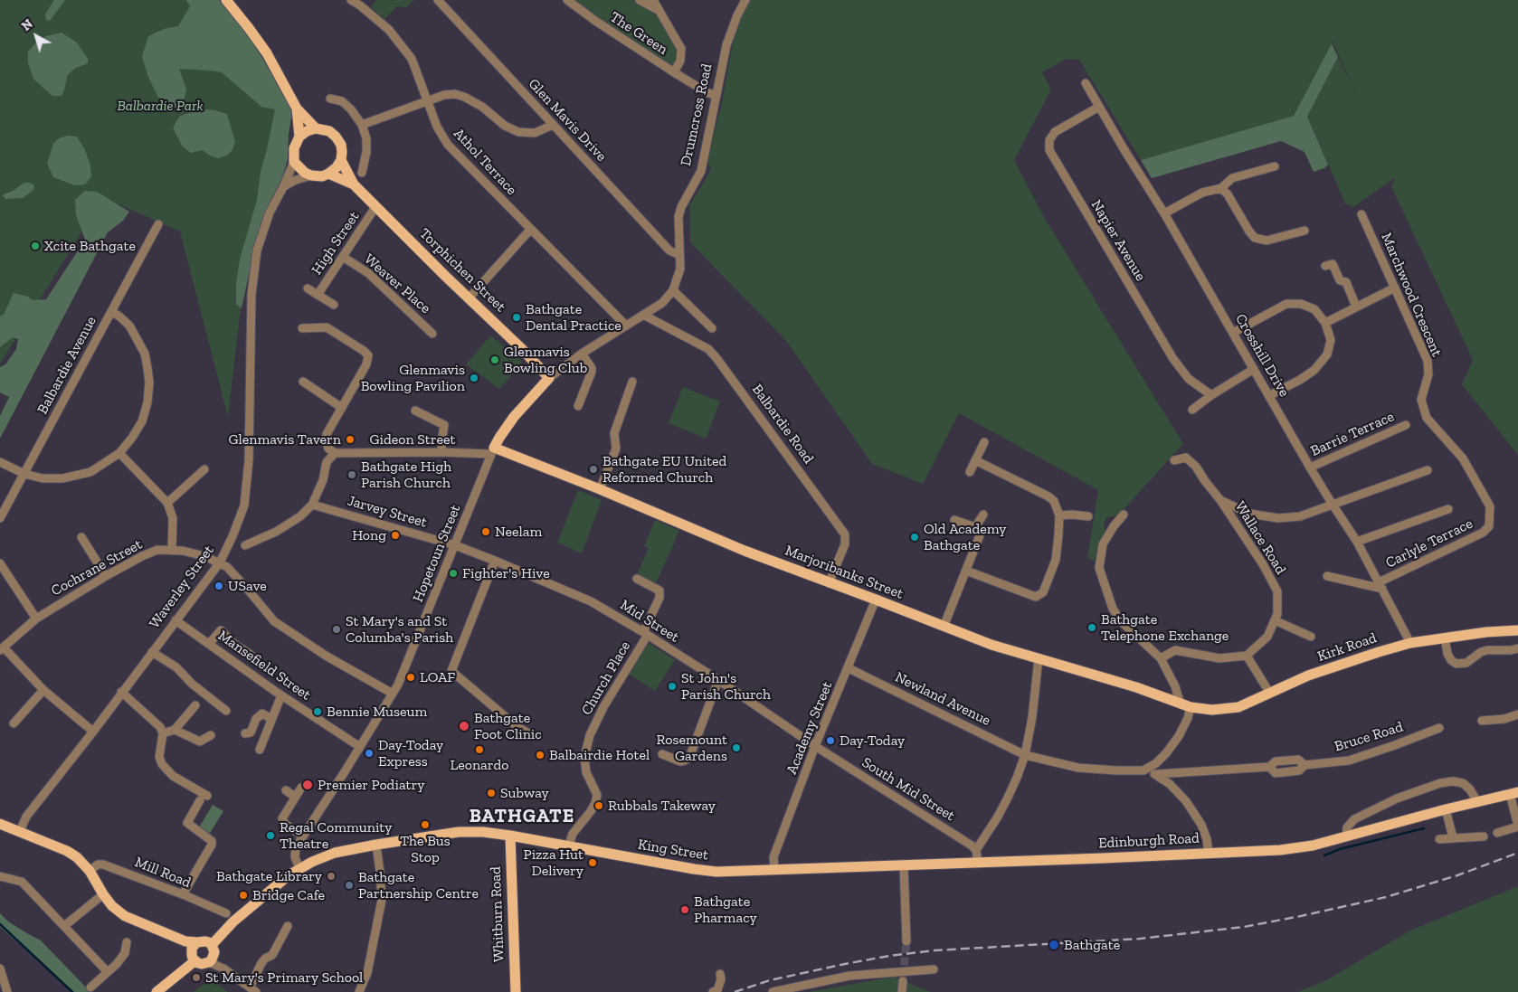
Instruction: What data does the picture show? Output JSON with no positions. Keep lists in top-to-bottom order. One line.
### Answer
{"streets":{"main road":["Drumcross Road","Torphichen Street","Marjoribanks Street","Kirk Road","Edinburgh Road","King Street","Whitburn Road"],"street":["The Green","Glen Mavis Drive","Athol Terrace","Napier Avenue","High Street","Weaver Place","Marchwood Crescent","Crosshill Drive","Balbardie Avenue","Balbardie Road","Barrie Terrace","Gideon Street","Jarvey Street","Wallace Road","Carlyle Terrace","Hopetoun Street","Cochrane Street","Waverley Street","Mid Street","Mansefield Street","Church Place","Newland Avenue","Academy Street","Bruce Road","South Mid Street","Mill Road"]},"crossings":[["The Green","Drumcross Road"],["Drumcross Road","Glen Mavis Drive"],["Drumcross Road","Athol Terrace"],["Drumcross Road","Torphichen Street"],["Drumcross Road","Balbardie Road"],["Drumcross Road","Gideon Street"],["Drumcross Road","Hopetoun Street"],["Drumcross Road","Marjoribanks Street"],["Napier Avenue","Crosshill Drive"],["High Street","Torphichen Street"],["High Street","Weaver Place"],["Torphichen Street","Waverley Street"],["Marchwood Crescent","Carlyle Terrace"],["Crosshill Drive","Barrie Terrace"],["Crosshill Drive","Carlyle Terrace"],["Crosshill Drive","Kirk Road"],["Balbardie Road","Marjoribanks Street"],["Gideon Street","Hopetoun Street"],["Gideon Street","Marjoribanks Street"],["Jarvey Street","Hopetoun Street"],["Jarvey Street","Mid Street"],["Hopetoun Street","Marjoribanks Street"],["Hopetoun Street","Mid Street"],["Hopetoun Street","Mansefield Street"],["Hopetoun Street","King Street"],["Cochrane Street","Waverley Street"],["Marjoribanks Street","Kirk Road"],["Marjoribanks Street","Academy Street"],["Waverley Street","Mansefield Street"],["Mid Street","Church Place"],["Mid Street","Academy Street"],["Mid Street","South Mid Street"],["Church Place","King Street"],["Newland Avenue","Academy Street"],["Newland Avenue","Bruce Road"],["Academy Street","South Mid Street"],["Academy Street","Edinburgh Road"],["Academy Street","King Street"],["Edinburgh Road","King Street"],["King Street","Whitburn Road"]],"districts":["BATHGATE"],"parks":["Balbardie Park"],"places":["Xcite Bathgate","Bathgate Dental Practice","Glenmavis Bowling Club","Glenmavis Bowling Pavilion","Glenmavis Tavern","Bathgate EU United Reformed Church","Bathgate High Parish Church","Neelam","Hong","Old Academy Bathgate","Fighter's Hive","USave","Bathgate Telephone Exchange","St Mary's and St Columba's Parish","LOAF","St John's Parish Church","Bennie Museum","Bathgate Foot Clinic","Day-Today","Rosemount Gardens","Leonardo","Day-Today Express","Balbairdie Hotel","Premier Podiatry","Subway","Rubbals Takeway","The Bus Stop","Regal Community Theatre","Pizza Hut Delivery","Bathgate Library","Bathgate Partnership Centre","Bridge Cafe","Bathgate Pharmacy","Bathgate","St Mary's Primary School"],"north":"top left"}
